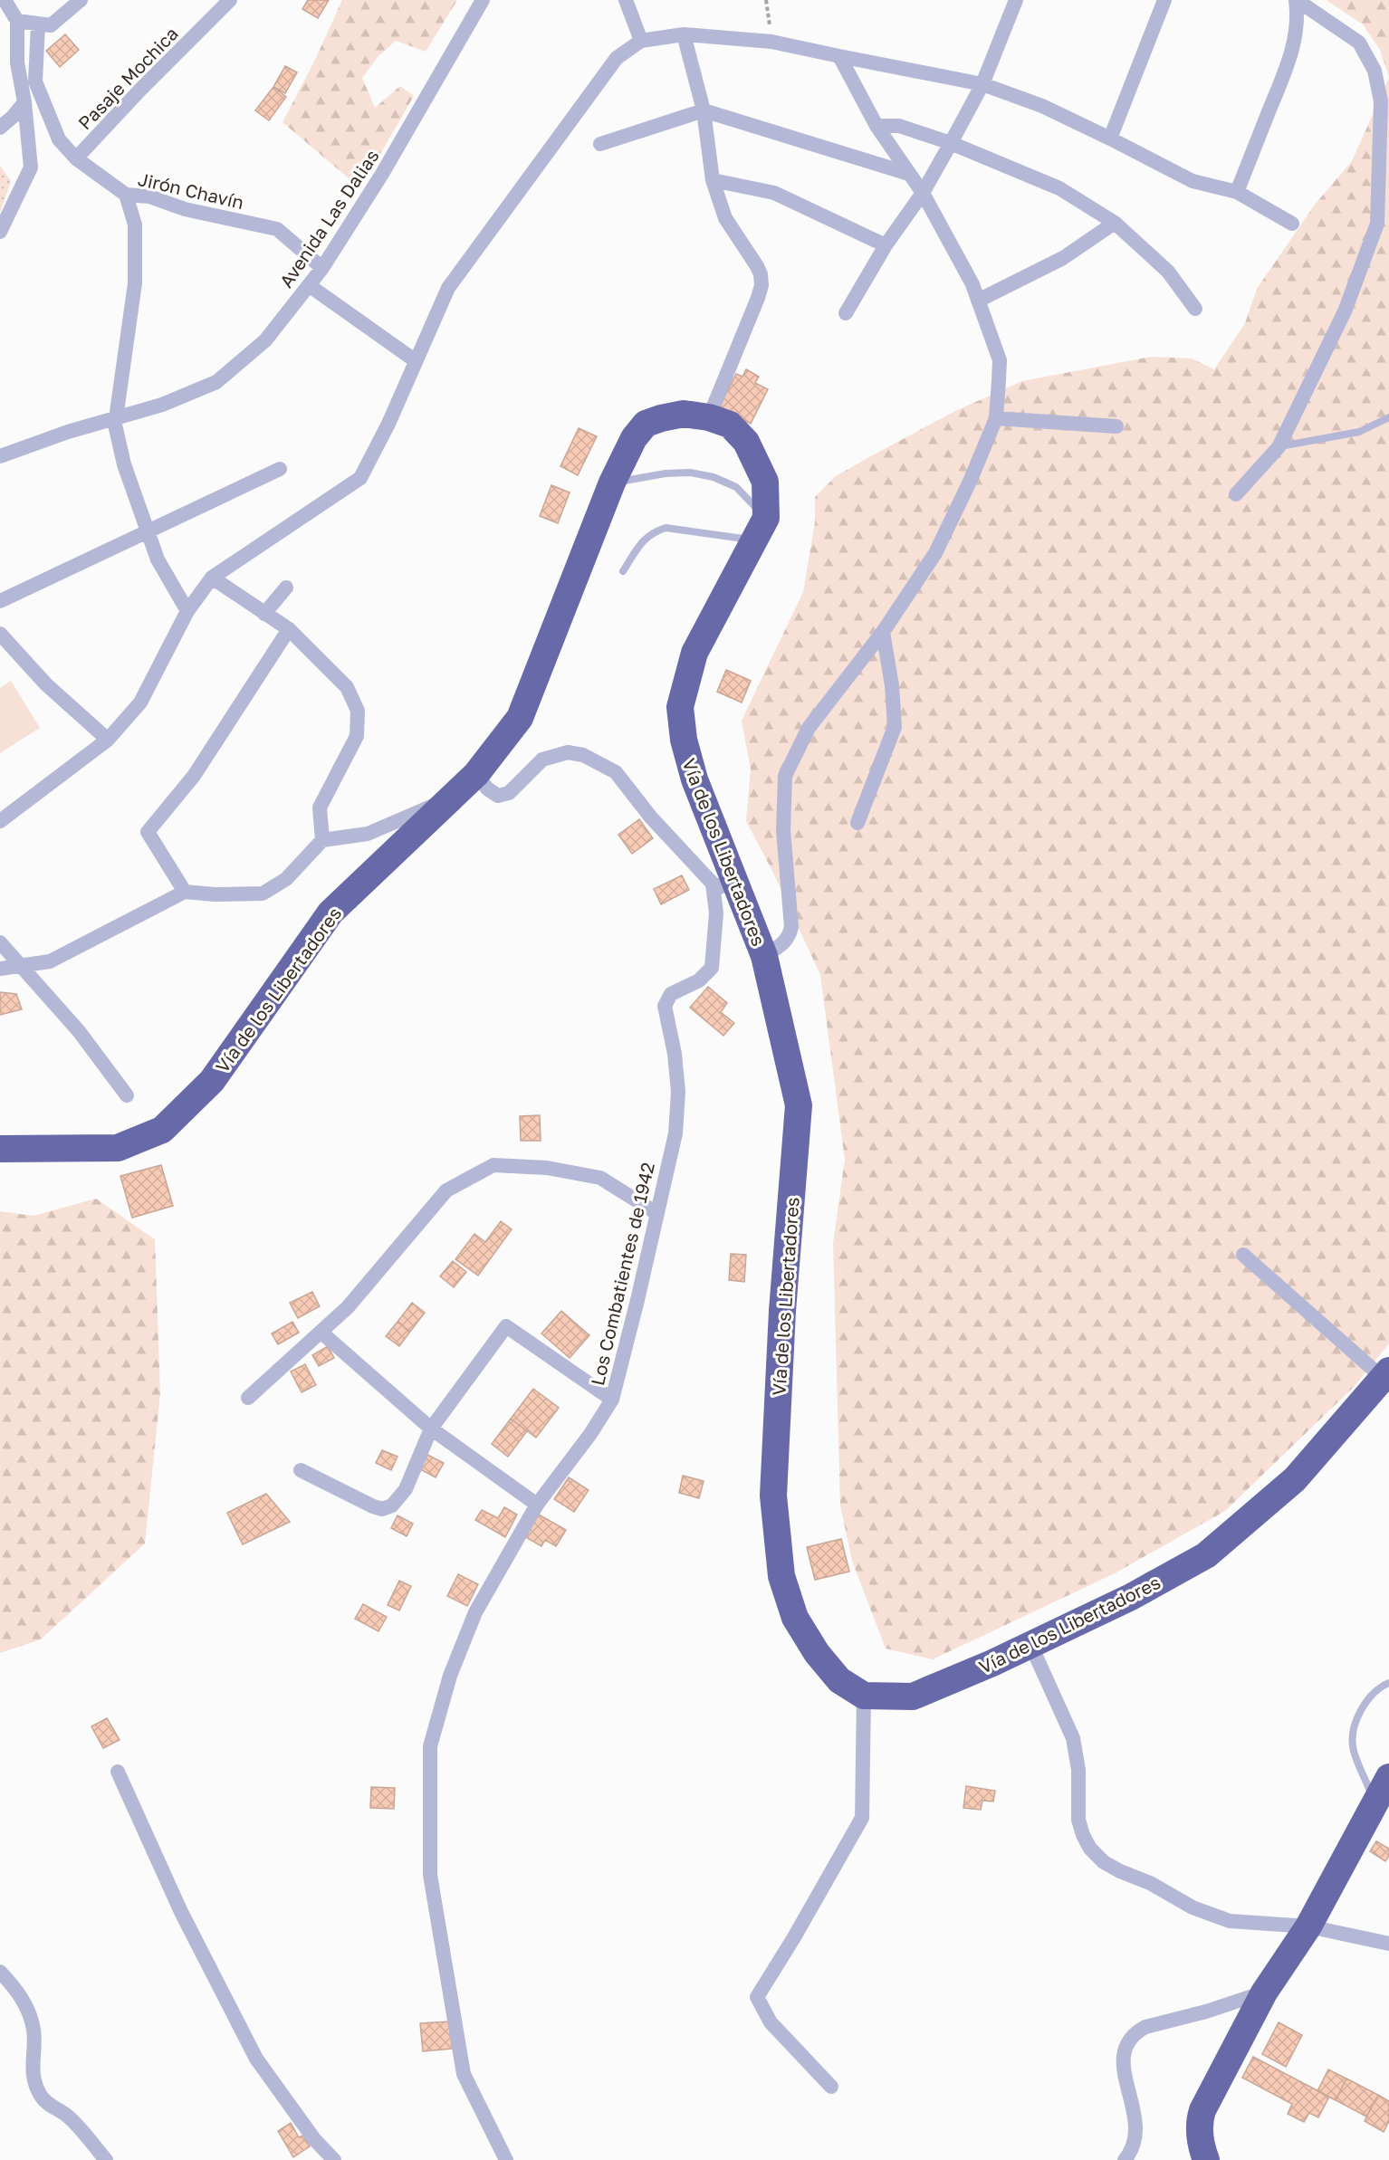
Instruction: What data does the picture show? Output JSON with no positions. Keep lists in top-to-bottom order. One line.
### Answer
{"streets":{"highway":["Vía de los Libertadores"],"street":["Pasaje Mochica","Jirón Chavín","Avenida Las Dalias","Los Combatientes de 1942"]},"crossings":[["Pasaje Mochica","Jirón Chavín"],["Jirón Chavín","Avenida Las Dalias"]]}
